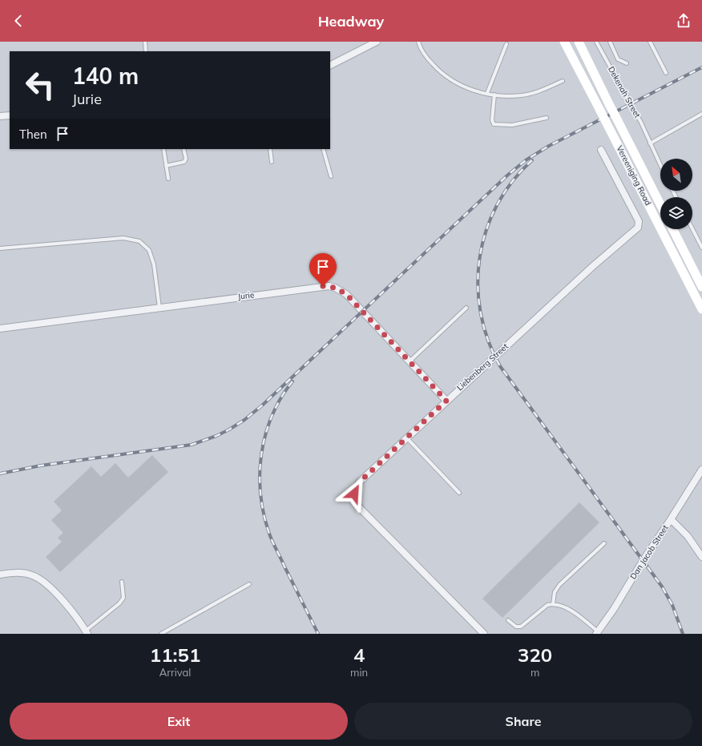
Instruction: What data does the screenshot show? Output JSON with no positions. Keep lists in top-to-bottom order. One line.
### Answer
{"streets":{"main road":["Vereeniging Road"],"street":["Jurie","Liebenberg Street","Dan Jacob Street"],"lane":["Dekenah Street"]},"crossings":[["Jurie","Liebenberg Street"]],"north":"top left","page":{"header":"Headway","turn":["140 m","Jurie"],"then":"Then","eta":["11:51","Arrival","4","min","320","m"],"buttons":["Exit","Share"]}}
